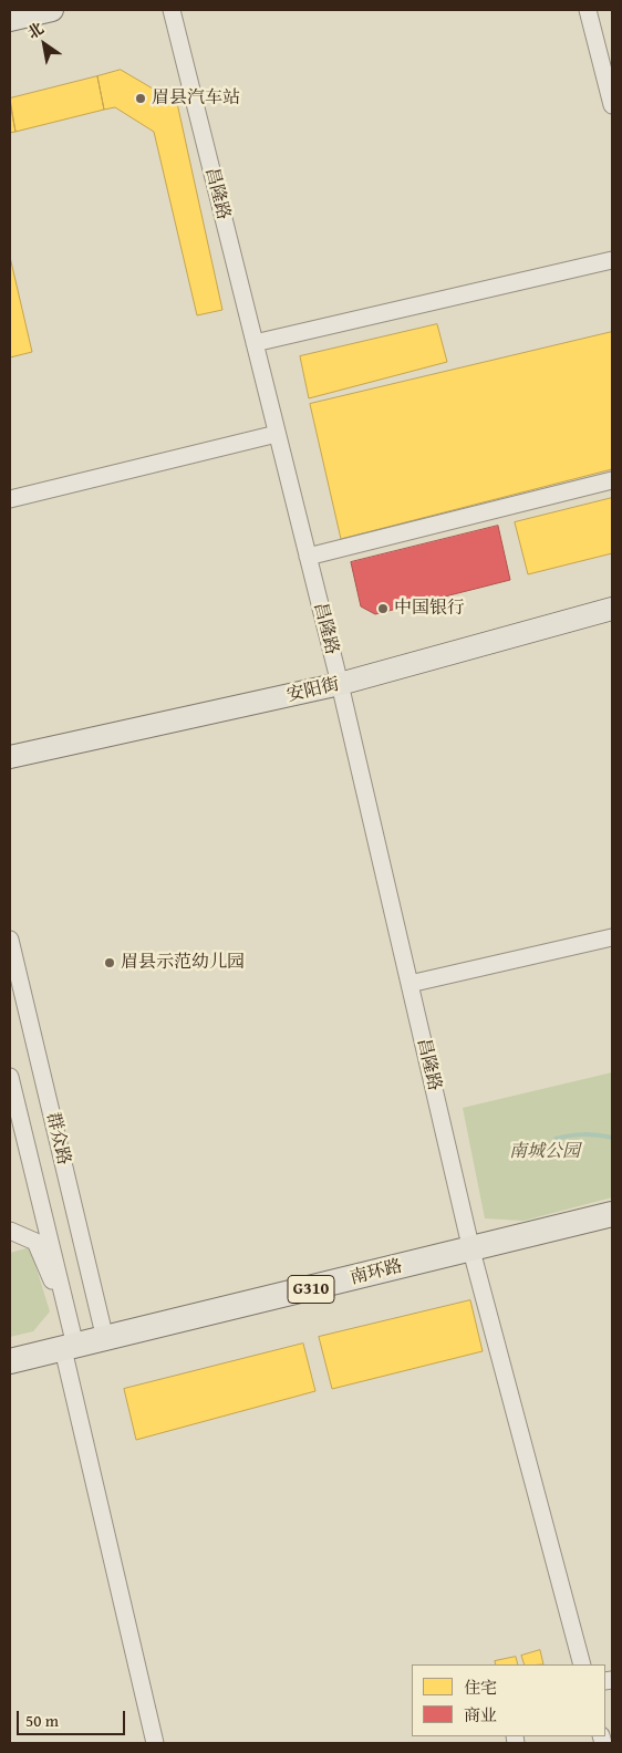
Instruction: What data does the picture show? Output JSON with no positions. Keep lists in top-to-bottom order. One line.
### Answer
{"streets":{"highway":["南环路","G310"],"main road":["安阳街"],"street":["昌隆路","群众路"]},"crossings":[["昌隆路","安阳街"],["昌隆路","南环路"],["群众路","南环路"]],"parks":["南城公园"],"places":["眉县汽车站","中国银行","眉县示范幼儿园"],"legend":["住宅","商业"],"scale_bar":"50 m","north":"top left"}
